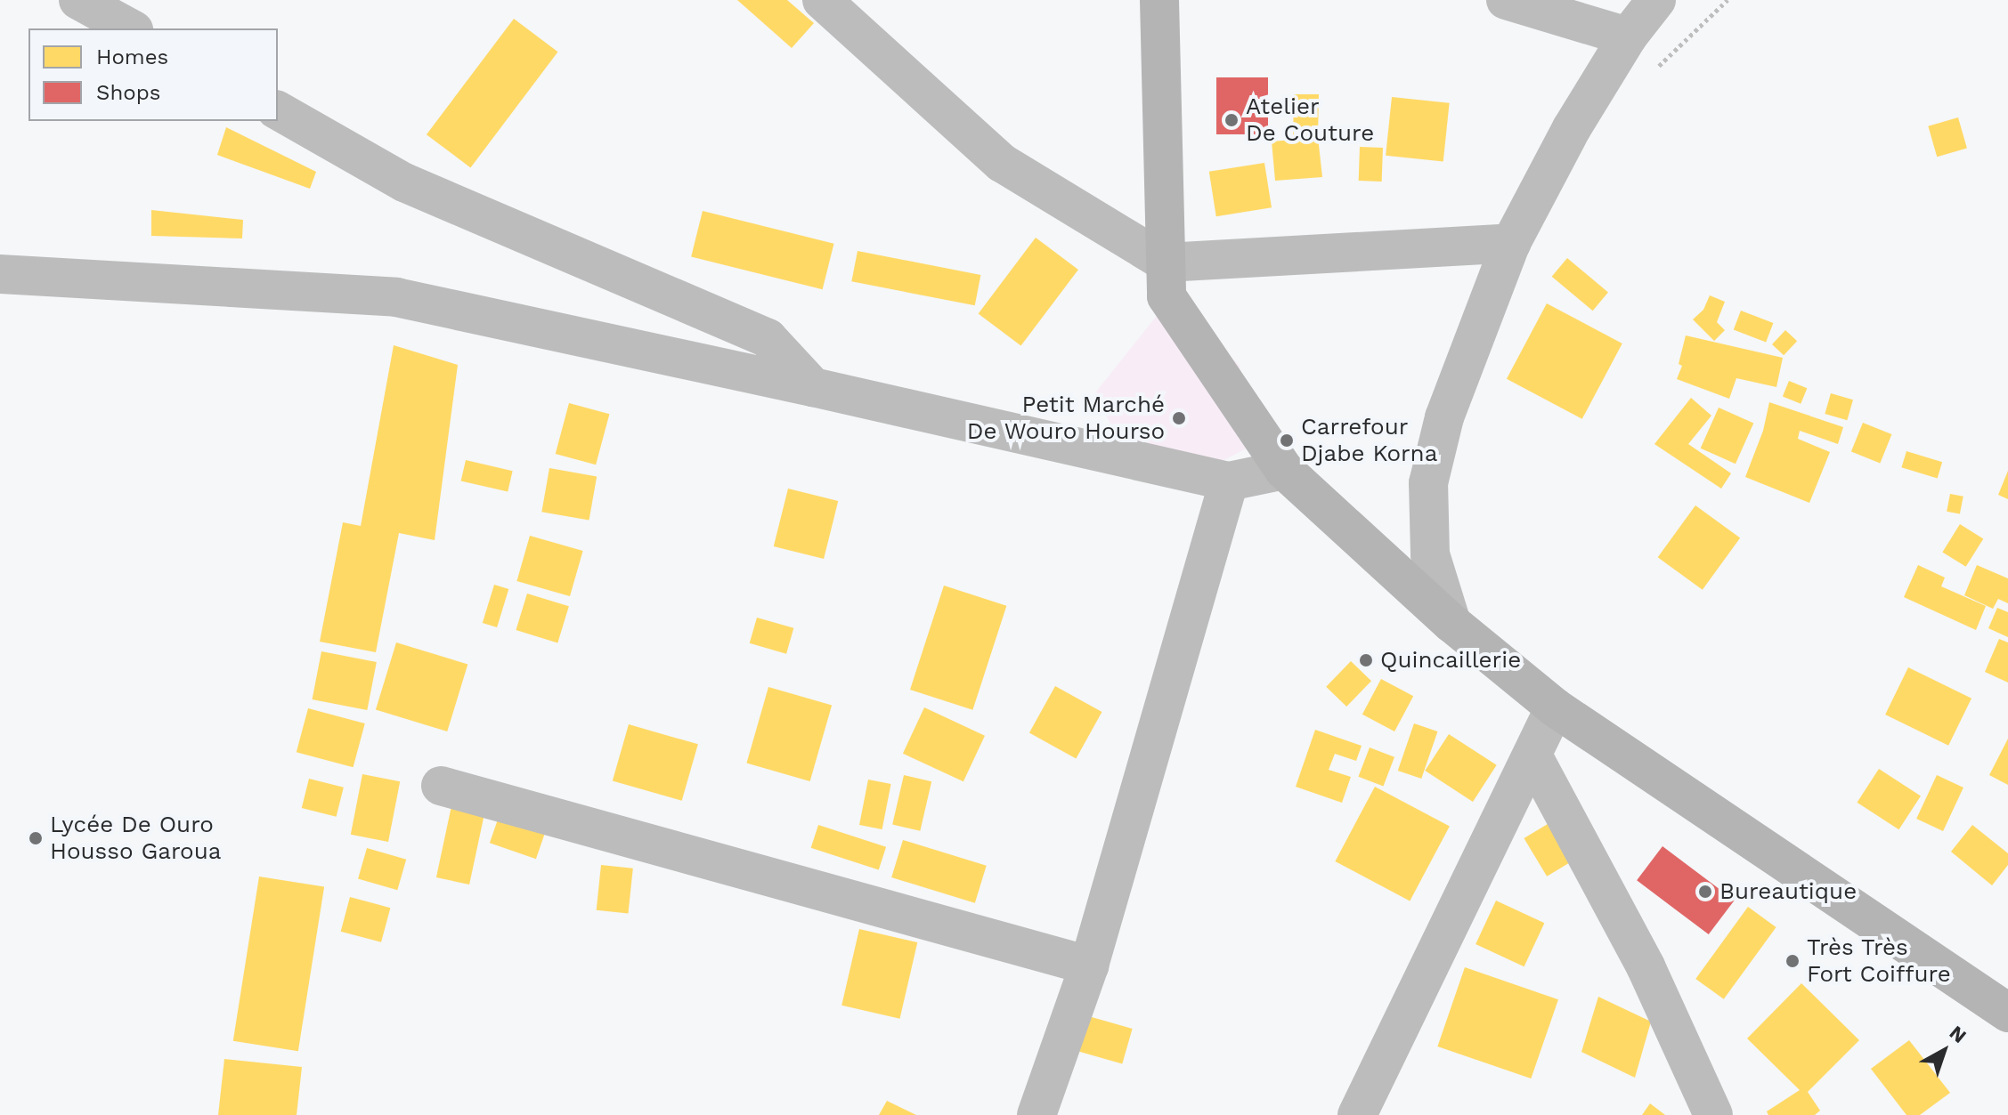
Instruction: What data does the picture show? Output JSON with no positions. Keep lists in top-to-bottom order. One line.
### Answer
{"places":["Atelier De Couture","Petit Marché De Wouro Hourso","Carrefour Djabe Korna","Quincaillerie","Lycée De Ouro Housso Garoua","Bureautique","Très Très Fort Coiffure"],"legend":["Homes","Shops"],"north":"top right"}
